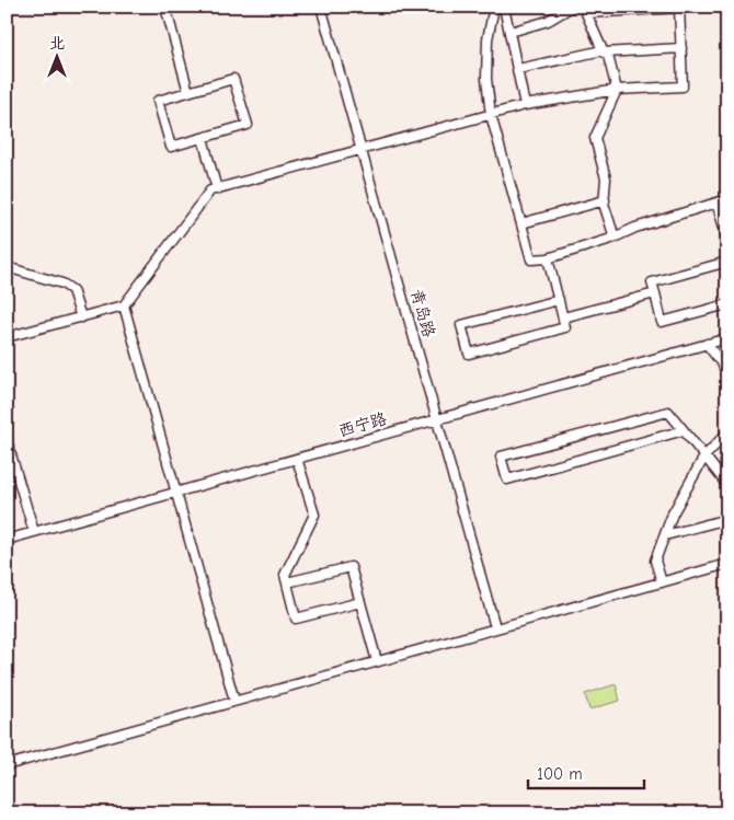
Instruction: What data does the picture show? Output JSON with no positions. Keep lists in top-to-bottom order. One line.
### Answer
{"streets":{"street":["青岛路","西宁路"]},"crossings":[["青岛路","西宁路"]],"scale_bar":"100 m","north":"top"}
